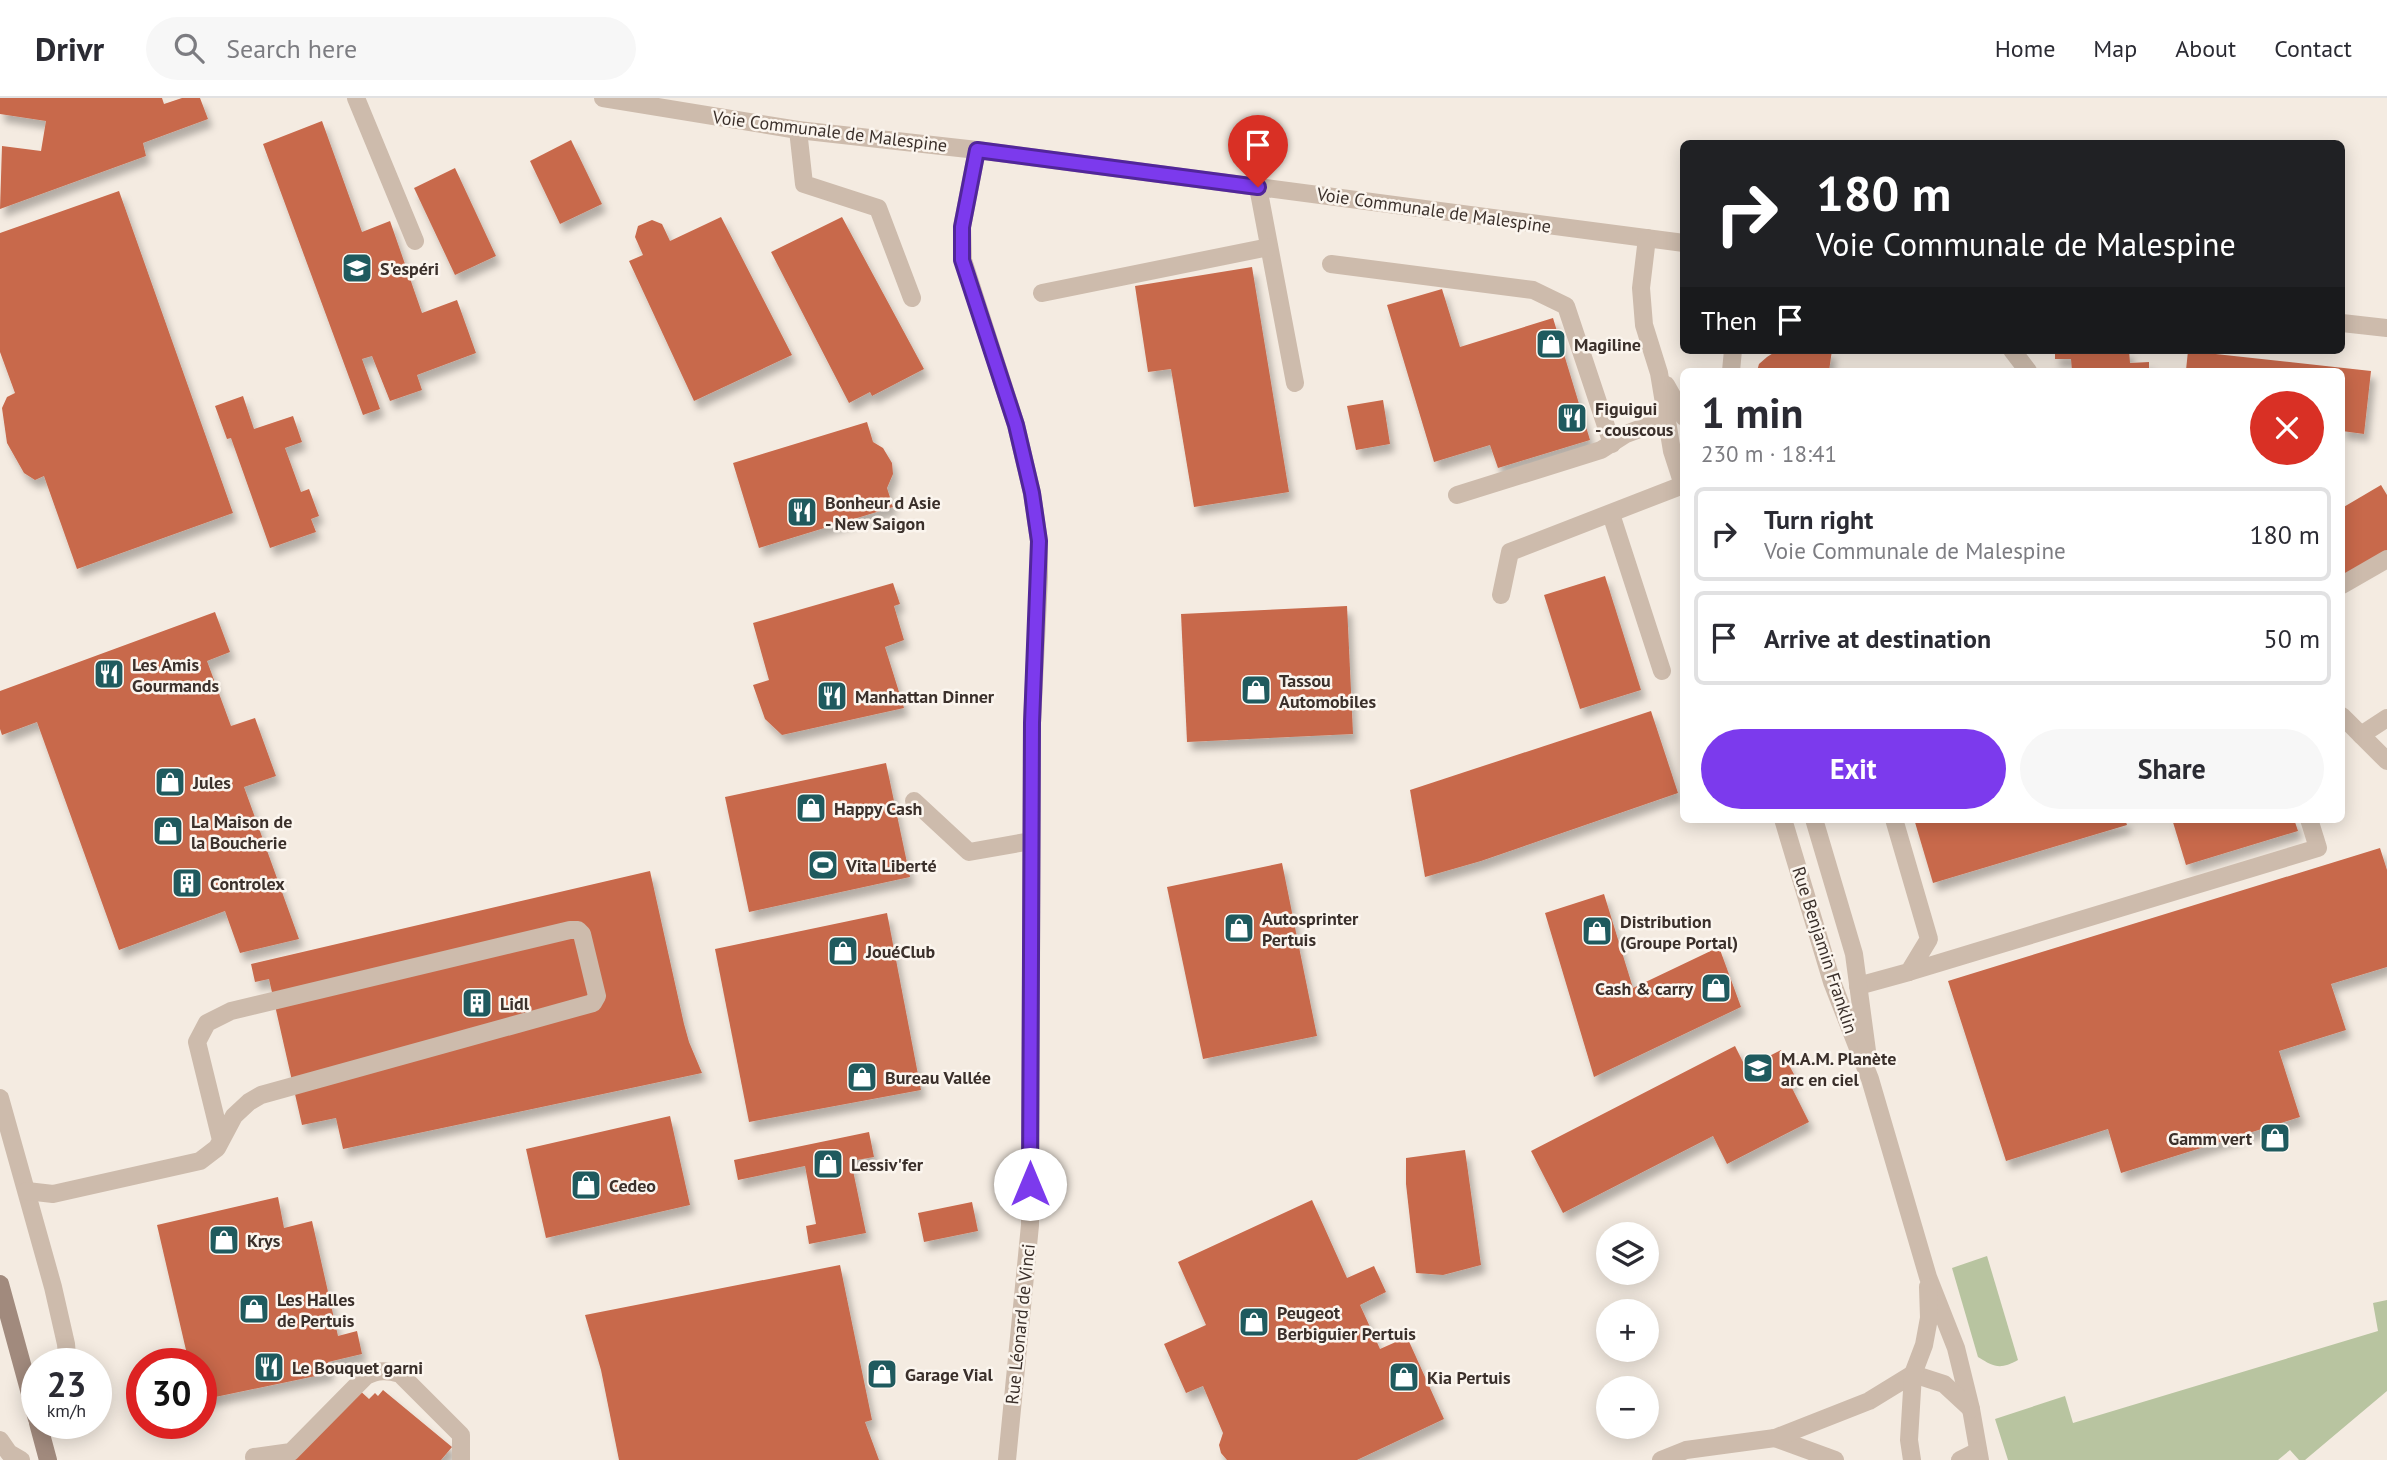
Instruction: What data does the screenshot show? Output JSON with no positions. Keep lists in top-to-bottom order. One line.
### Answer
{"streets":{"street":["Voie Communale de Malespine","Rue Benjamin Franklin","Rue Léonard de Vinci"]},"crossings":[["Voie Communale de Malespine","Rue Léonard de Vinci"]],"places":{"school or university":["S'espéri","M.A.M. Planète arc en ciel"],"shop":["Magiline","Tassou Automobiles","Jules","Happy Cash","La Maison de la Boucherie","Autosprinter Pertuis","Distribution (Groupe Portal)","JouéClub","Cash & carry","Bureau Vallée","Gamm vert","Lessiv'fer","Cedeo","Krys","Les Halles de Pertuis","Peugeot Berbiguier Pertuis","Garage Vial","Kia Pertuis"],"restaurant":["Figuigui - couscous","Bonheur d Asie - New Saigon","Les Amis Gourmands","Manhattan Dinner","Le Bouquet garni"],"sports":["Vita Liberté"],"building":["Controlex","Lidl"]},"page":{"header":"Drivr","search":"Search here","nav":["Home","Map","About","Contact"],"turn":["180 m","Voie Communale de Malespine"],"then":"Then","heading":["1 min","230 m · 18:41"],"list":[{"name":"Turn right","note":"Voie Communale de Malespine","value":"180 m"},{"name":"Arrive at destination","value":"50 m"}],"buttons":["Exit","Share"],"map_buttons":["+","−"],"speed":"23 km/h","limit":"30"}}
